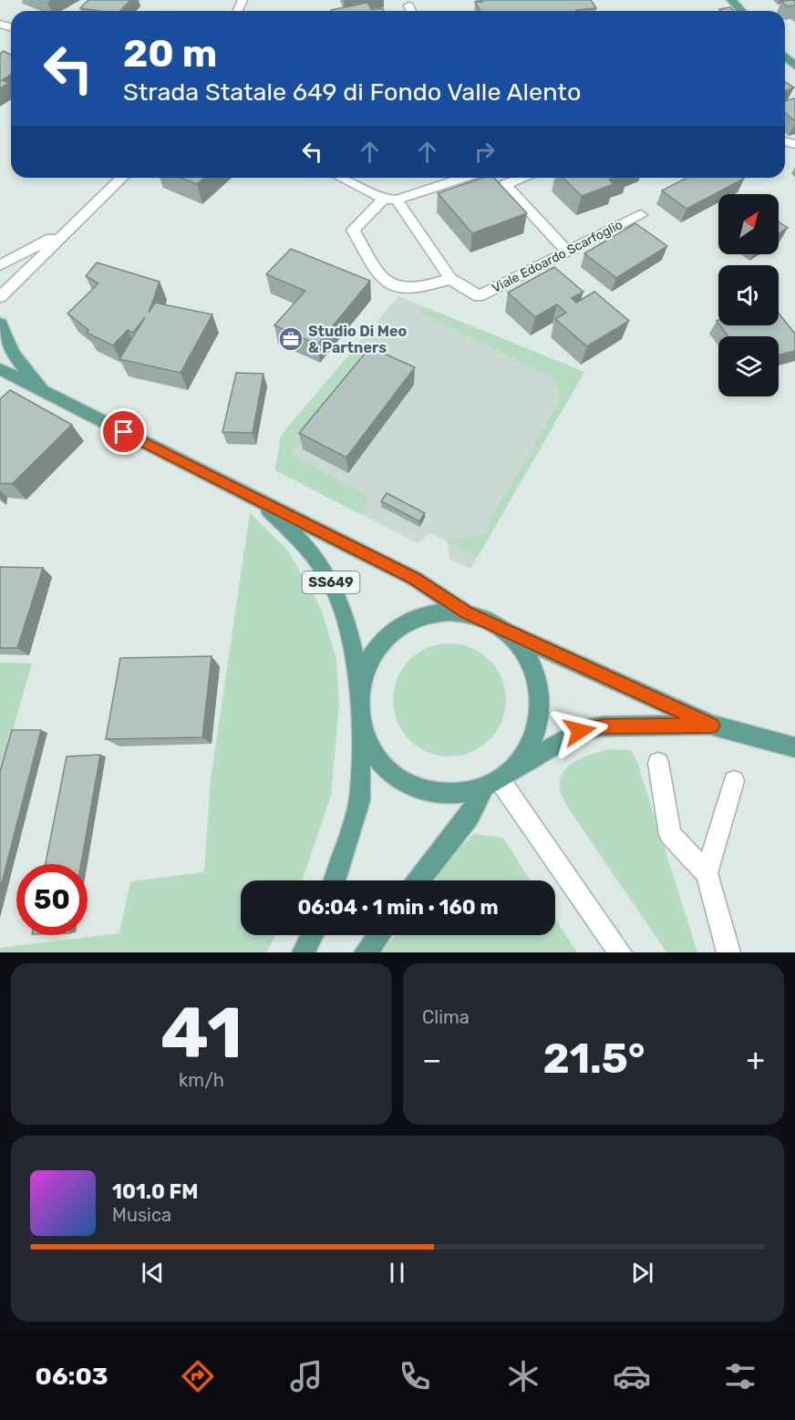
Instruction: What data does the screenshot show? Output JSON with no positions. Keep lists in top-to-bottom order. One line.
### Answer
{"streets":{"main road":["SS649"],"street":["Viale Edoardo Scarfoglio"]},"places":{"office":["Studio Di Meo & Partners"]},"north":"top right","page":{"turn":["20 m","Strada Statale 649 di Fondo Valle Alento"],"limit":"50","trip":"06:04 · 1 min · 160 m","tile":[["41","km/h"],"Clima"],"heat":["−","21.5°","+"],"song":["101.0 FM","Musica"],"tabs":"06:03"}}
